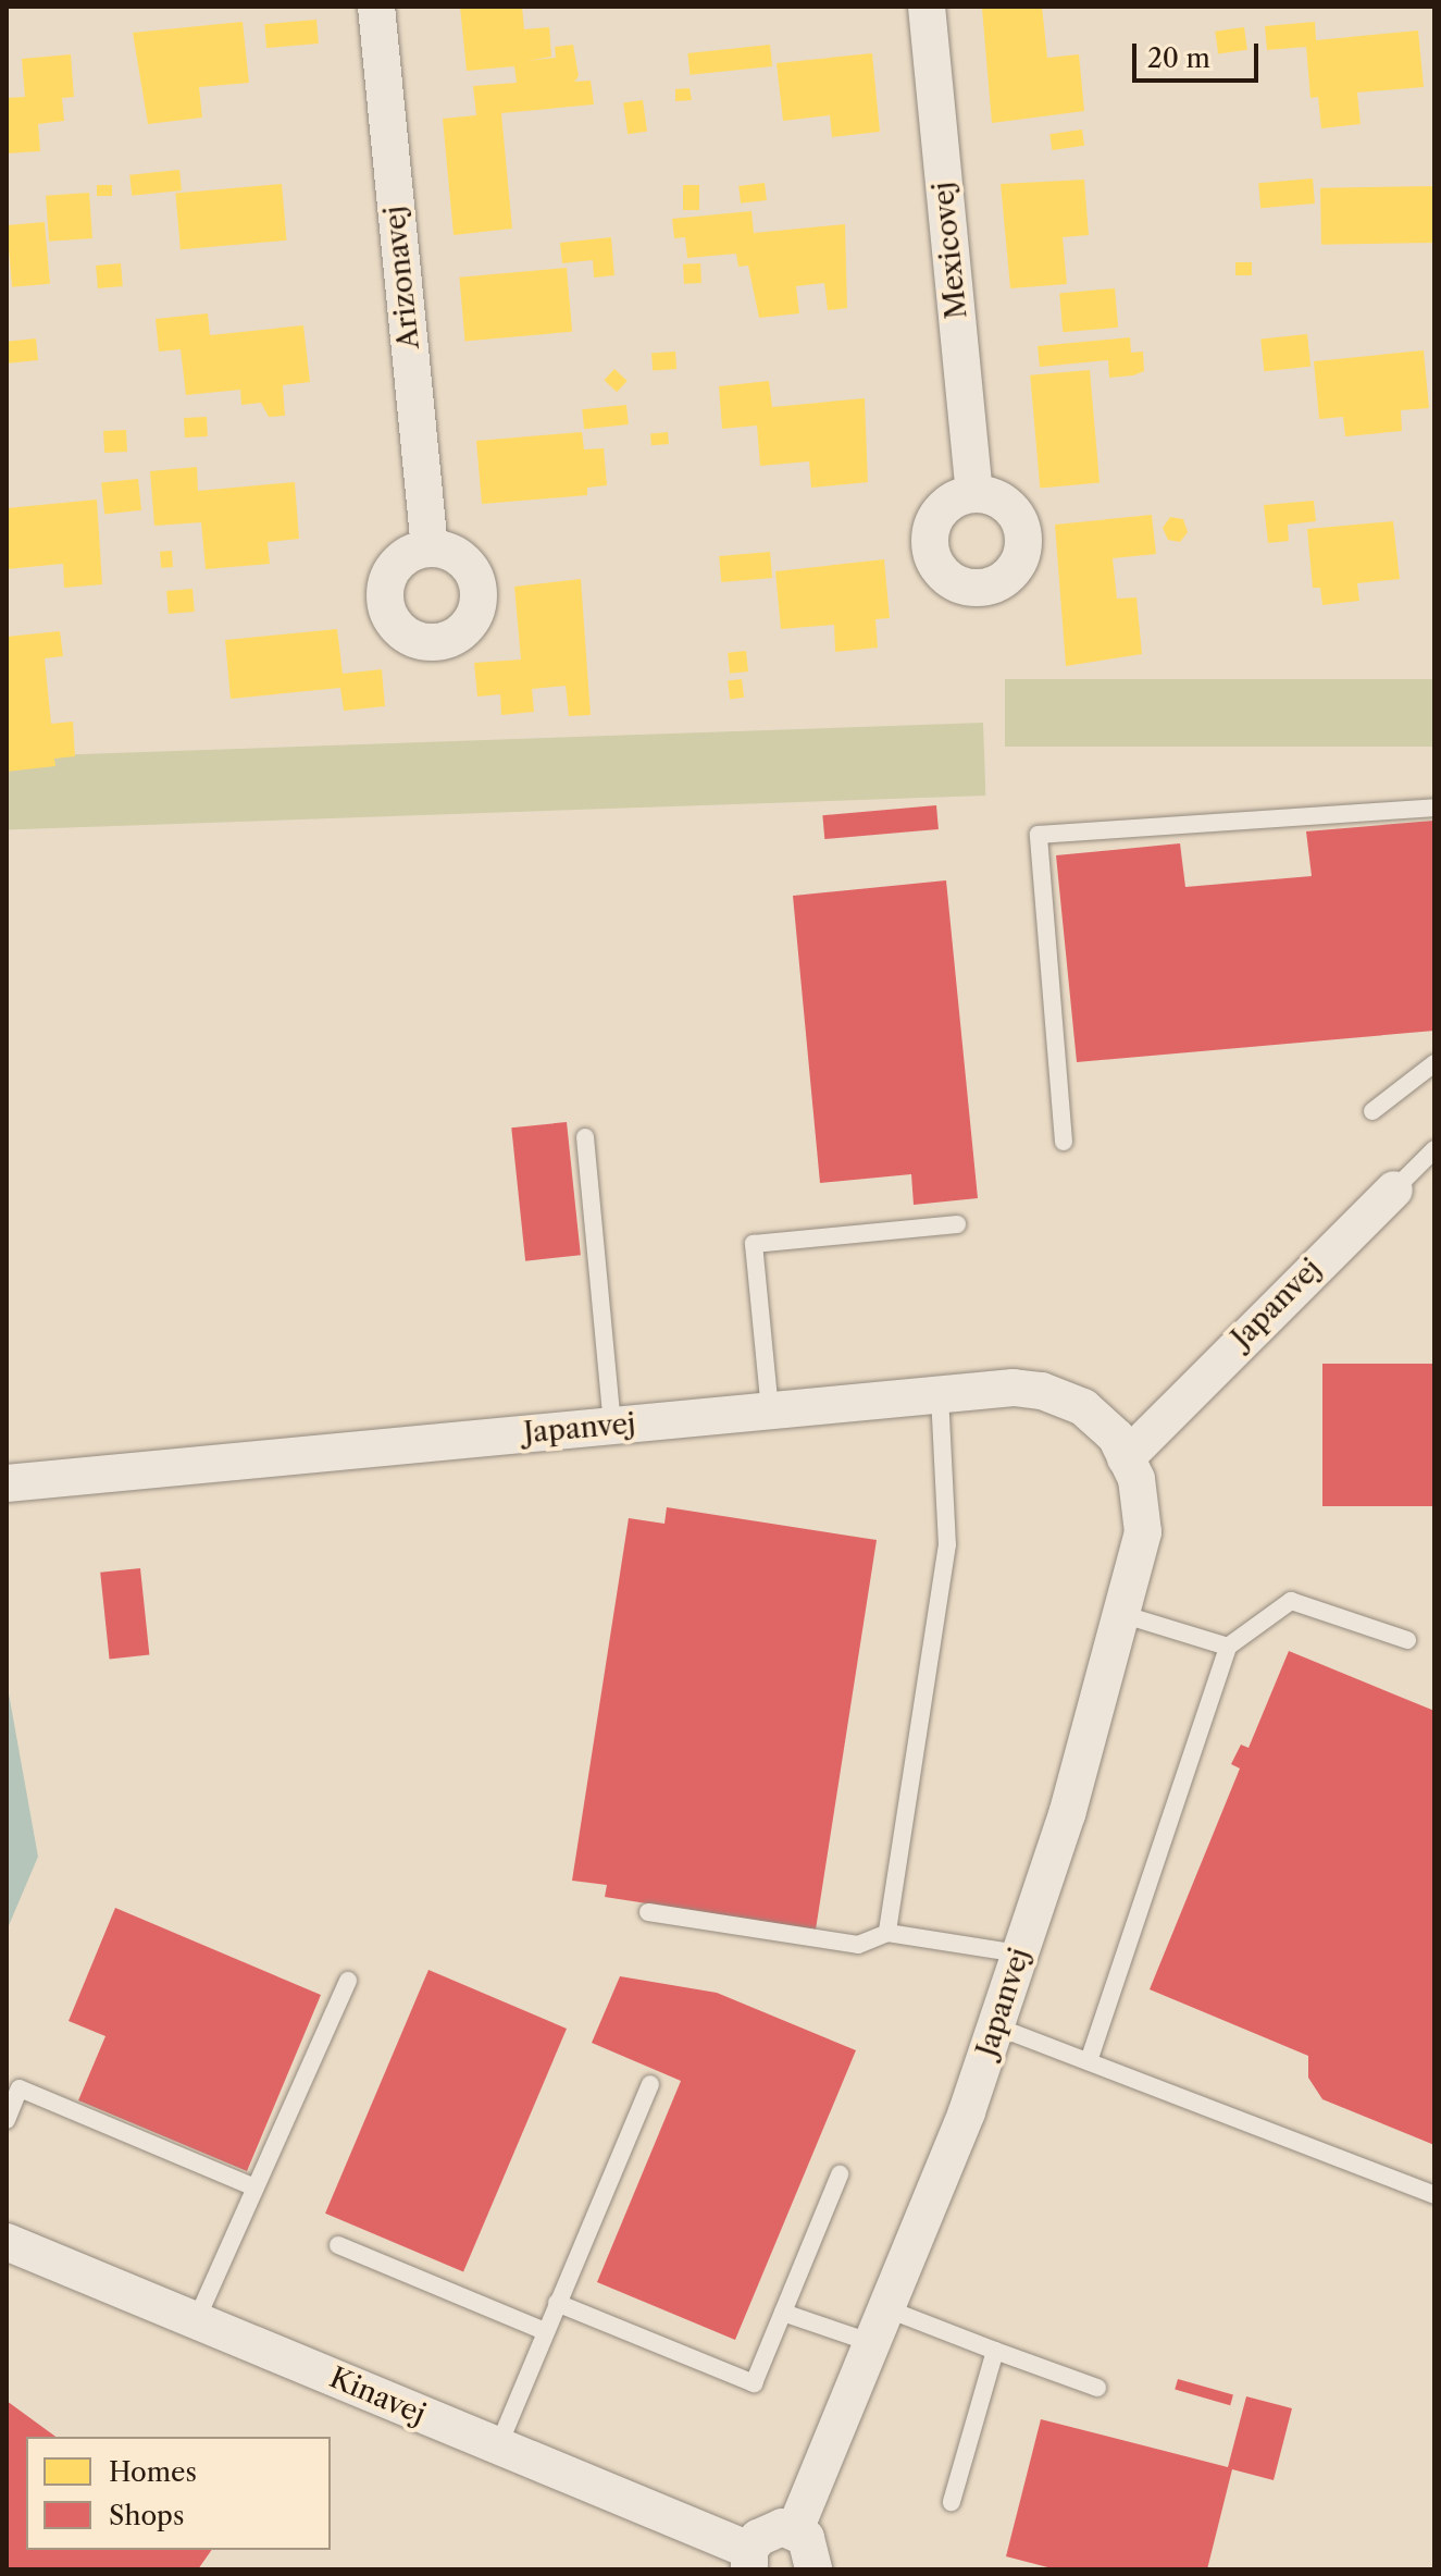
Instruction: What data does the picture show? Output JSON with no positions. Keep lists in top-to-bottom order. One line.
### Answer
{"streets":{"street":["Mexicovej","Arizonavej","Japanvej","Kinavej"]},"legend":["Homes","Shops"],"scale_bar":"20 m"}
